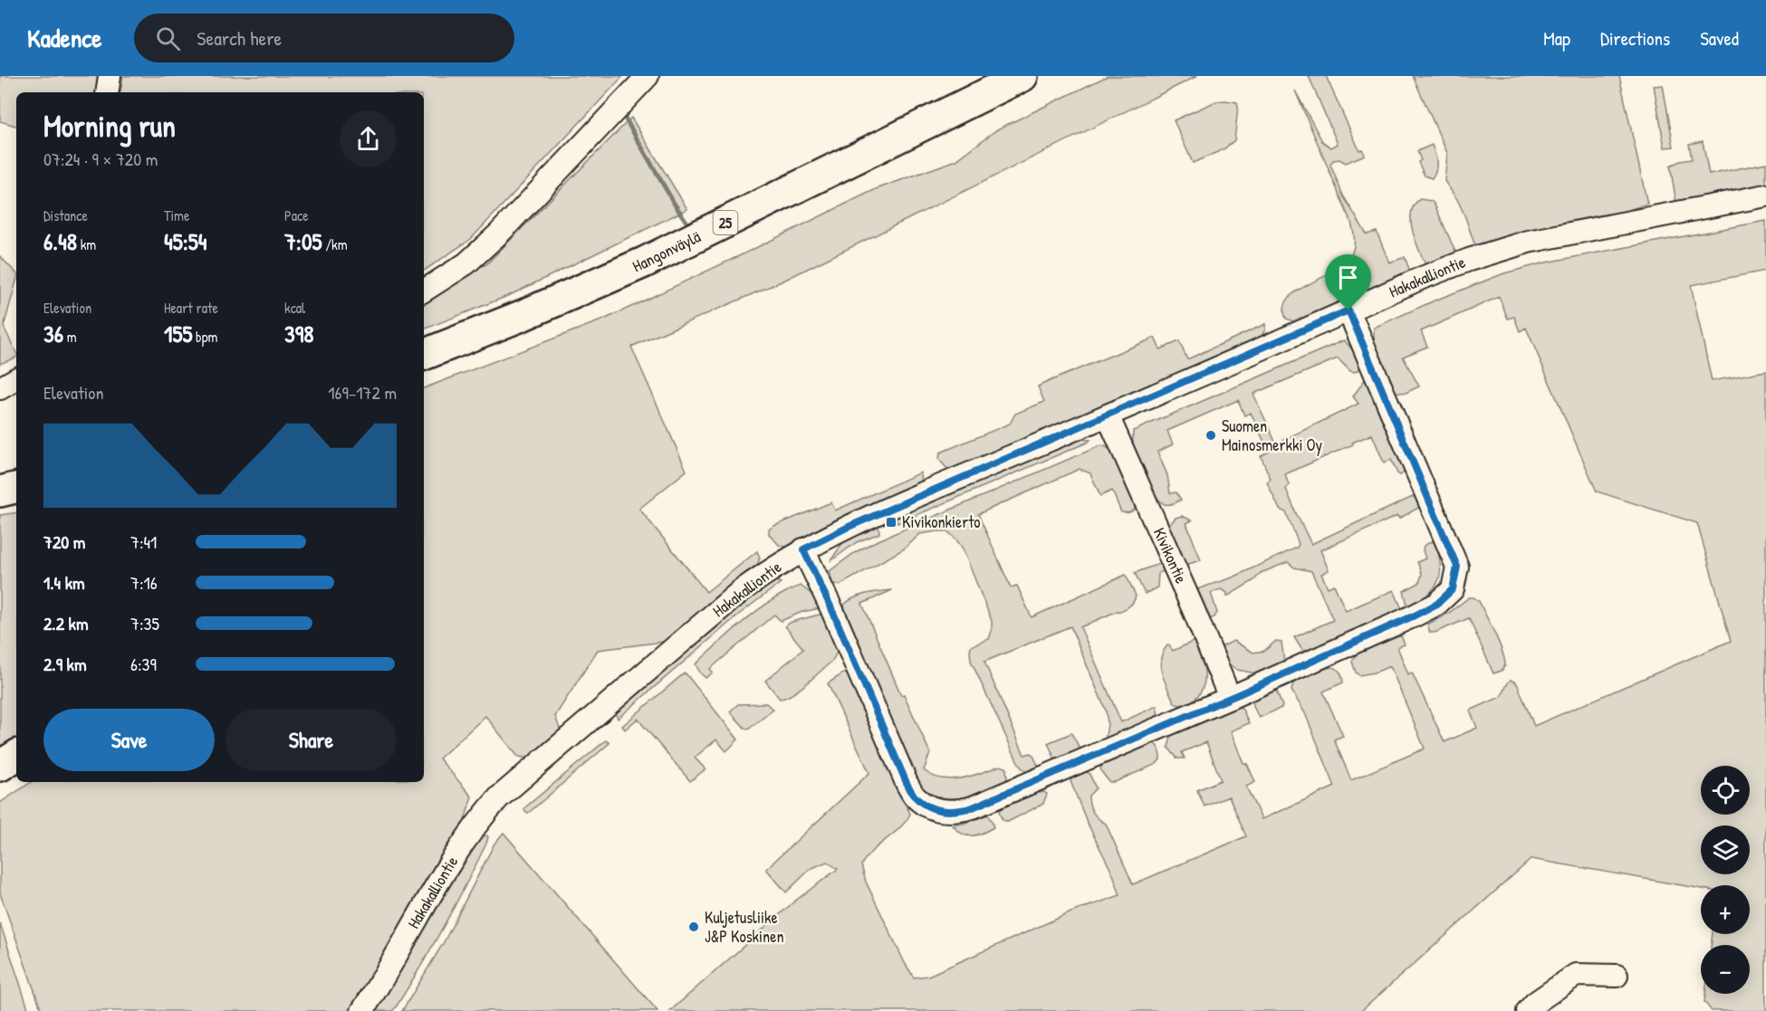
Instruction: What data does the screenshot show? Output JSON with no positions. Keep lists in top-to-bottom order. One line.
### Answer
{"streets":{"highway":["25","Hangonväylä"],"street":["Hakakalliontie","Kivikontie"]},"crossings":[["Hakakalliontie","Kivikontie"]],"places":{"other":["Suomen Mainosmerkki Oy","Kuljetusliike J&P Koskinen"],"transit":["Kivikonkierto"]},"page":{"header":"Kadence","search":"Search here","nav":["Map","Directions","Saved"],"heading":["Morning run","07:24 · 9 × 720 m"],"stats":[["Distance","6.48 km"],["Time","45:54"],["Pace","7:05 /km"],["Elevation","36 m"],["Heart rate","155 bpm"],["kcal","398"]],"chart":["Elevation","169–172 m"],"list":[{"name":"720 m","note":"7:41"},{"name":"1.4 km","note":"7:16"},{"name":"2.2 km","note":"7:35"},{"name":"2.9 km","note":"6:39"}],"buttons":["Save","Share"],"map_buttons":["+","−"]}}
